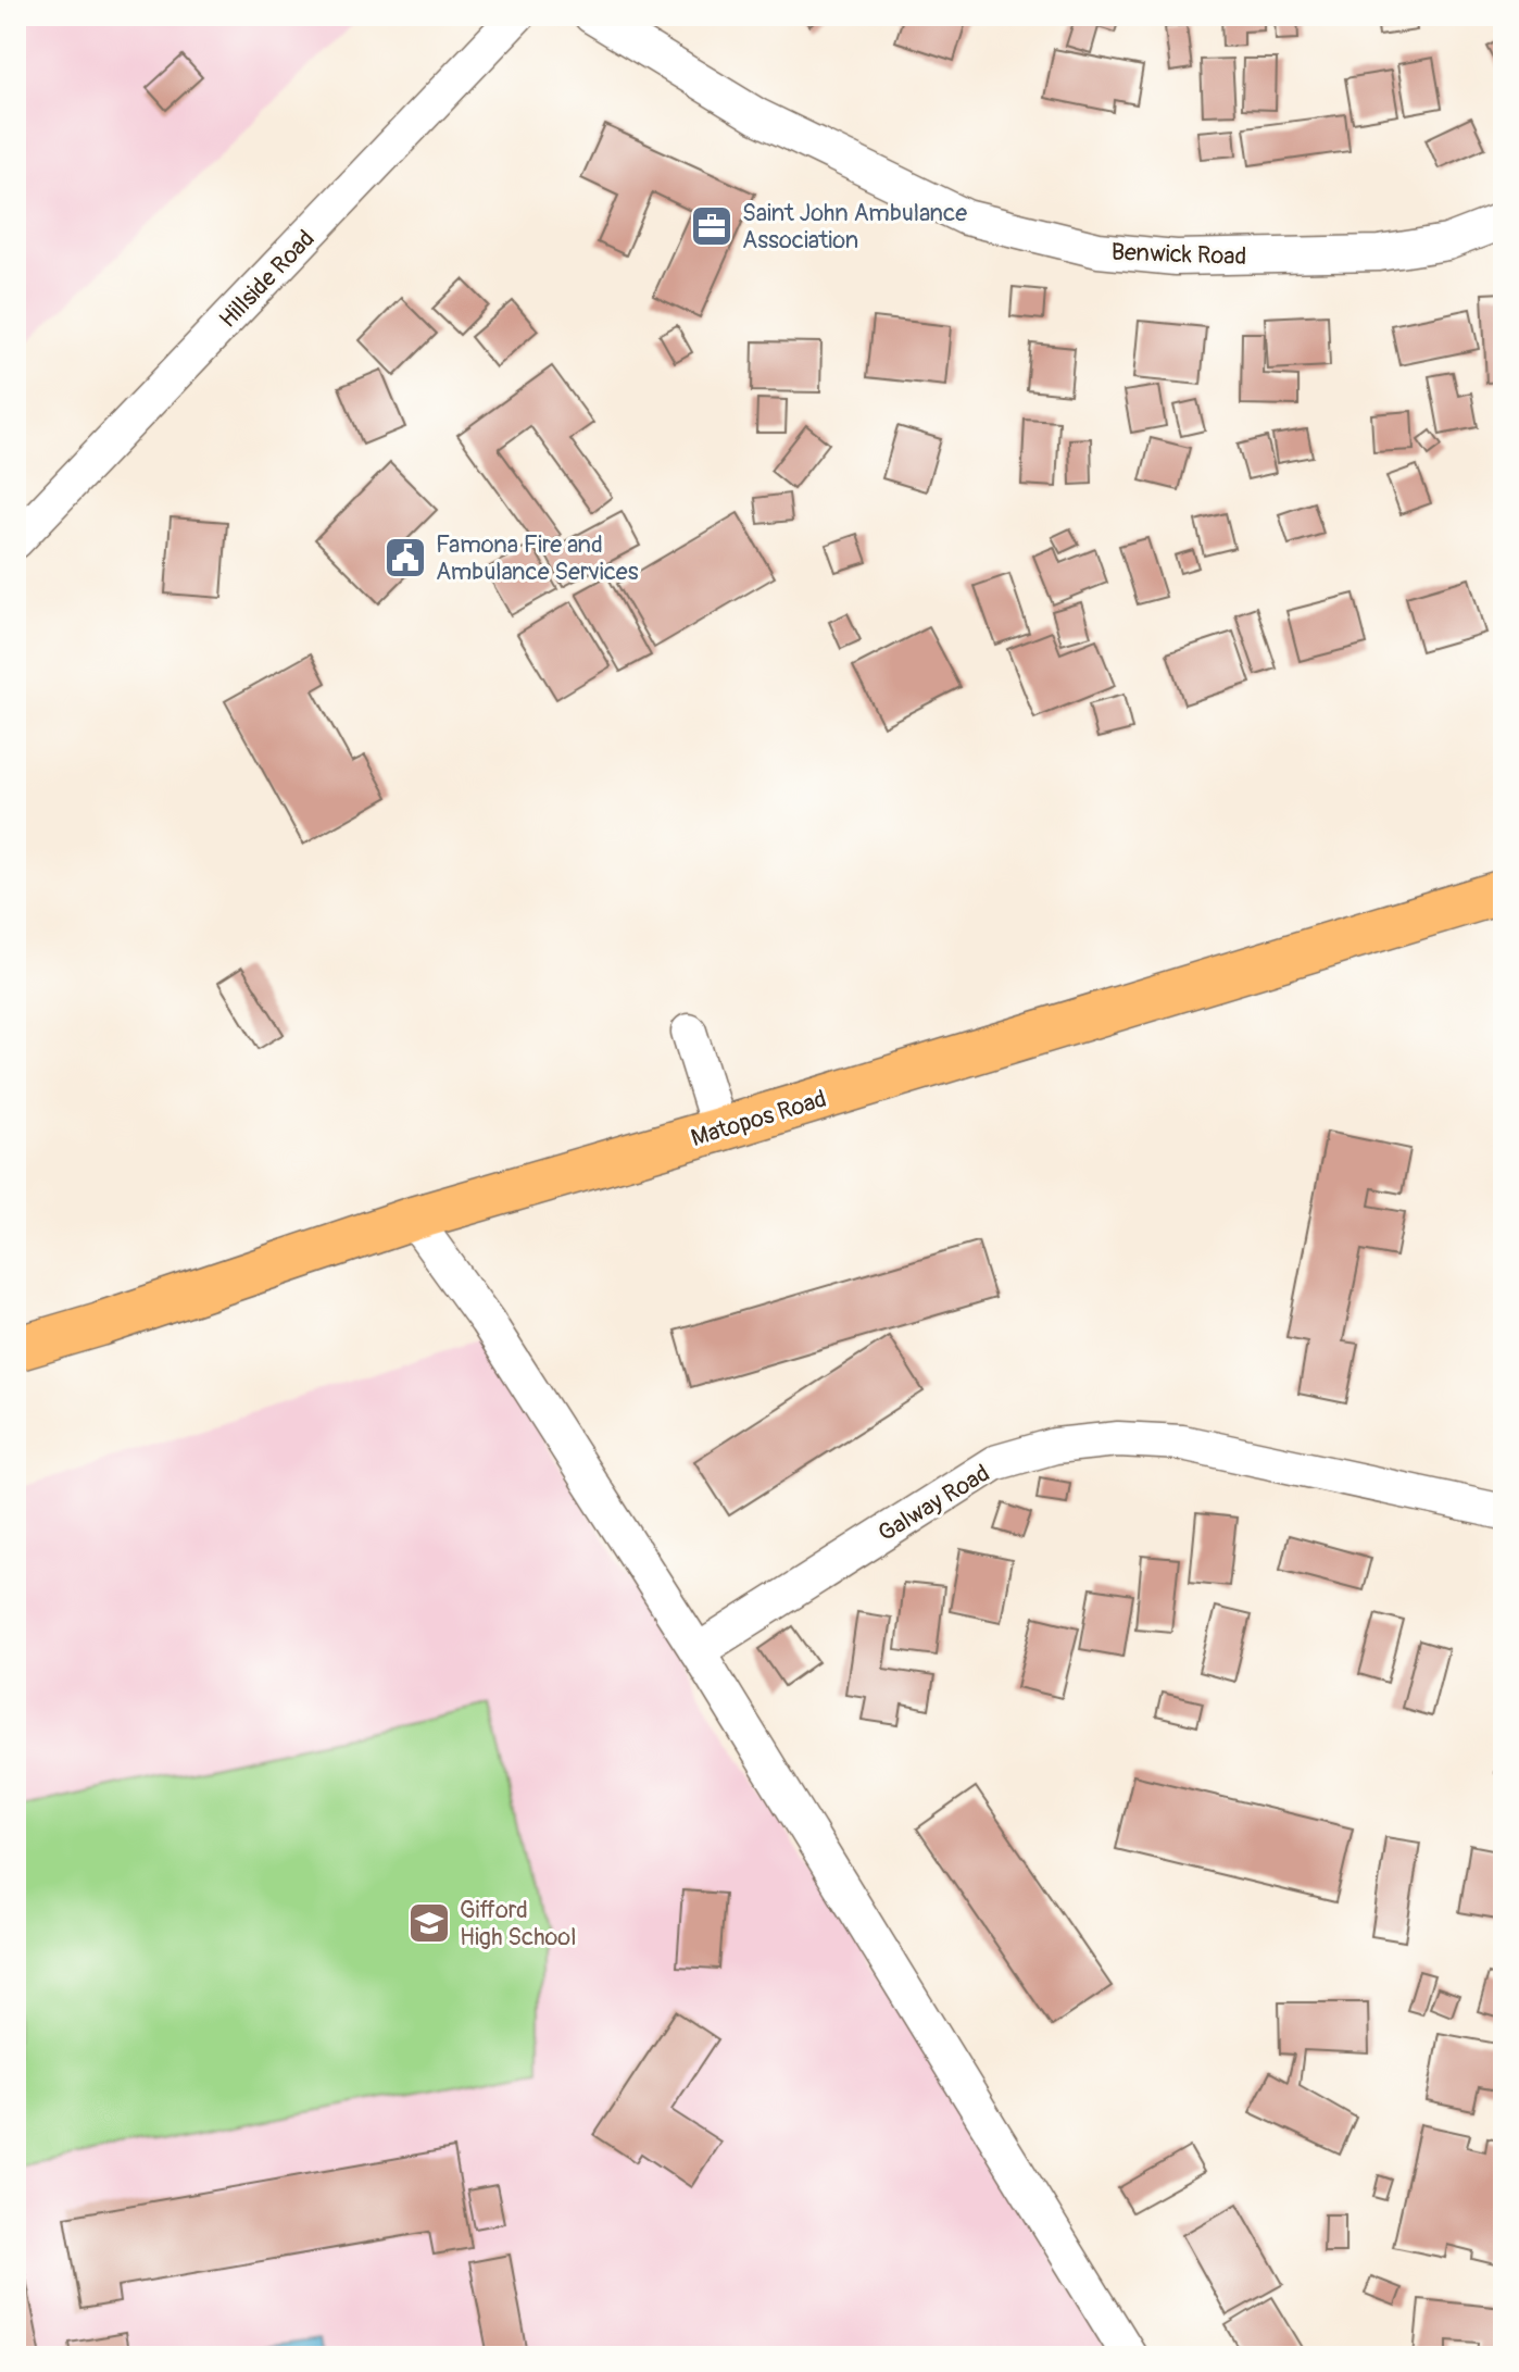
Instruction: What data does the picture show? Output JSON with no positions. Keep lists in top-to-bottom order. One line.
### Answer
{"streets":{"main road":["Matopos Road"],"street":["Benwick Road","Hillside Road","Galway Road"]},"places":{"office":["Saint John Ambulance Association"],"public building":["Famona Fire and Ambulance Services"],"school or university":["Gifford High School"]}}
